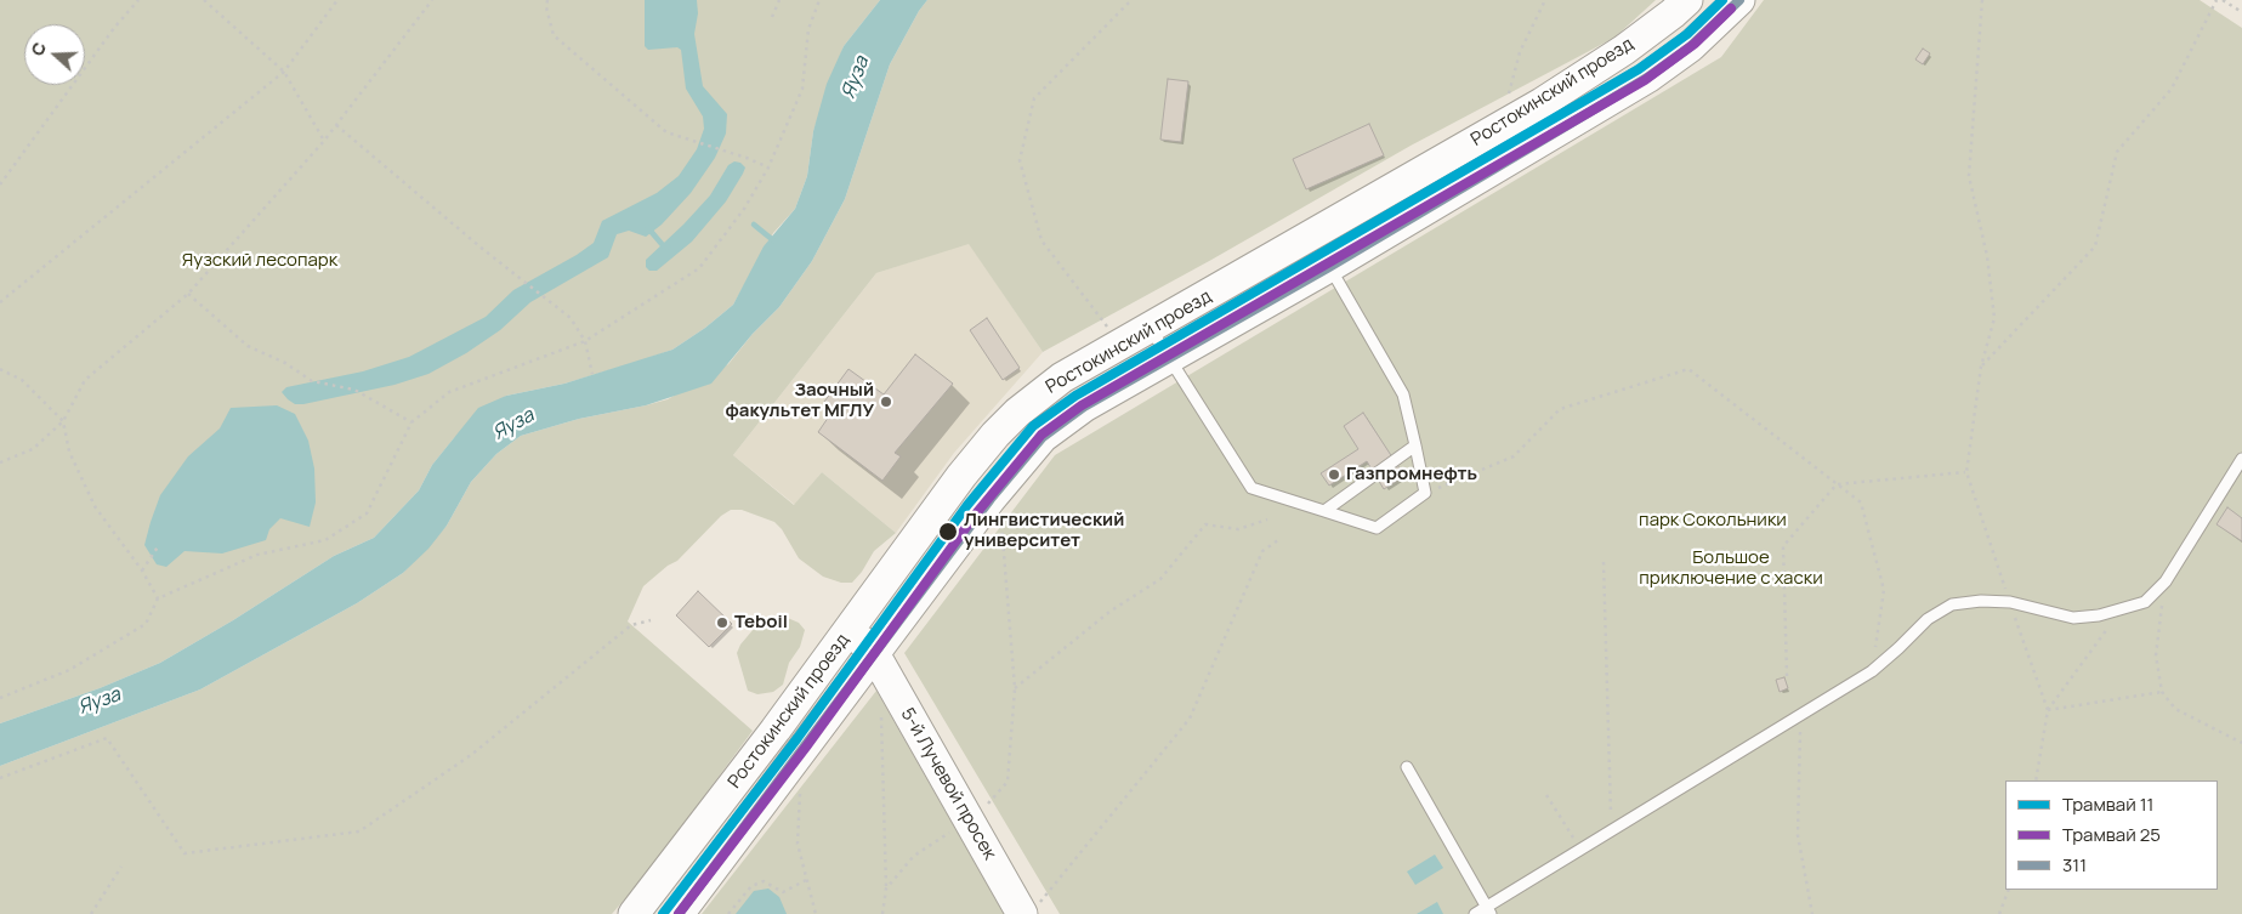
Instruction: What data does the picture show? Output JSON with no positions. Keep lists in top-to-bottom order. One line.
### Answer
{"streets":{"main road":["Ростокинский проезд","5-й Лучевой просек"]},"crossings":[["Ростокинский проезд","5-й Лучевой просек"]],"water":["Яуза"],"parks":["Яузский лесопарк","парк Сокольники","Большое приключение с хаски"],"places":["Заочный факультет МГЛУ","Газпромнефть","Лингвистический университет","Teboil"],"lines":["tram line 11","transit line 311","tram line 25"],"legend":["Трамвай 11","Трамвай 25","311"],"north":"left"}
